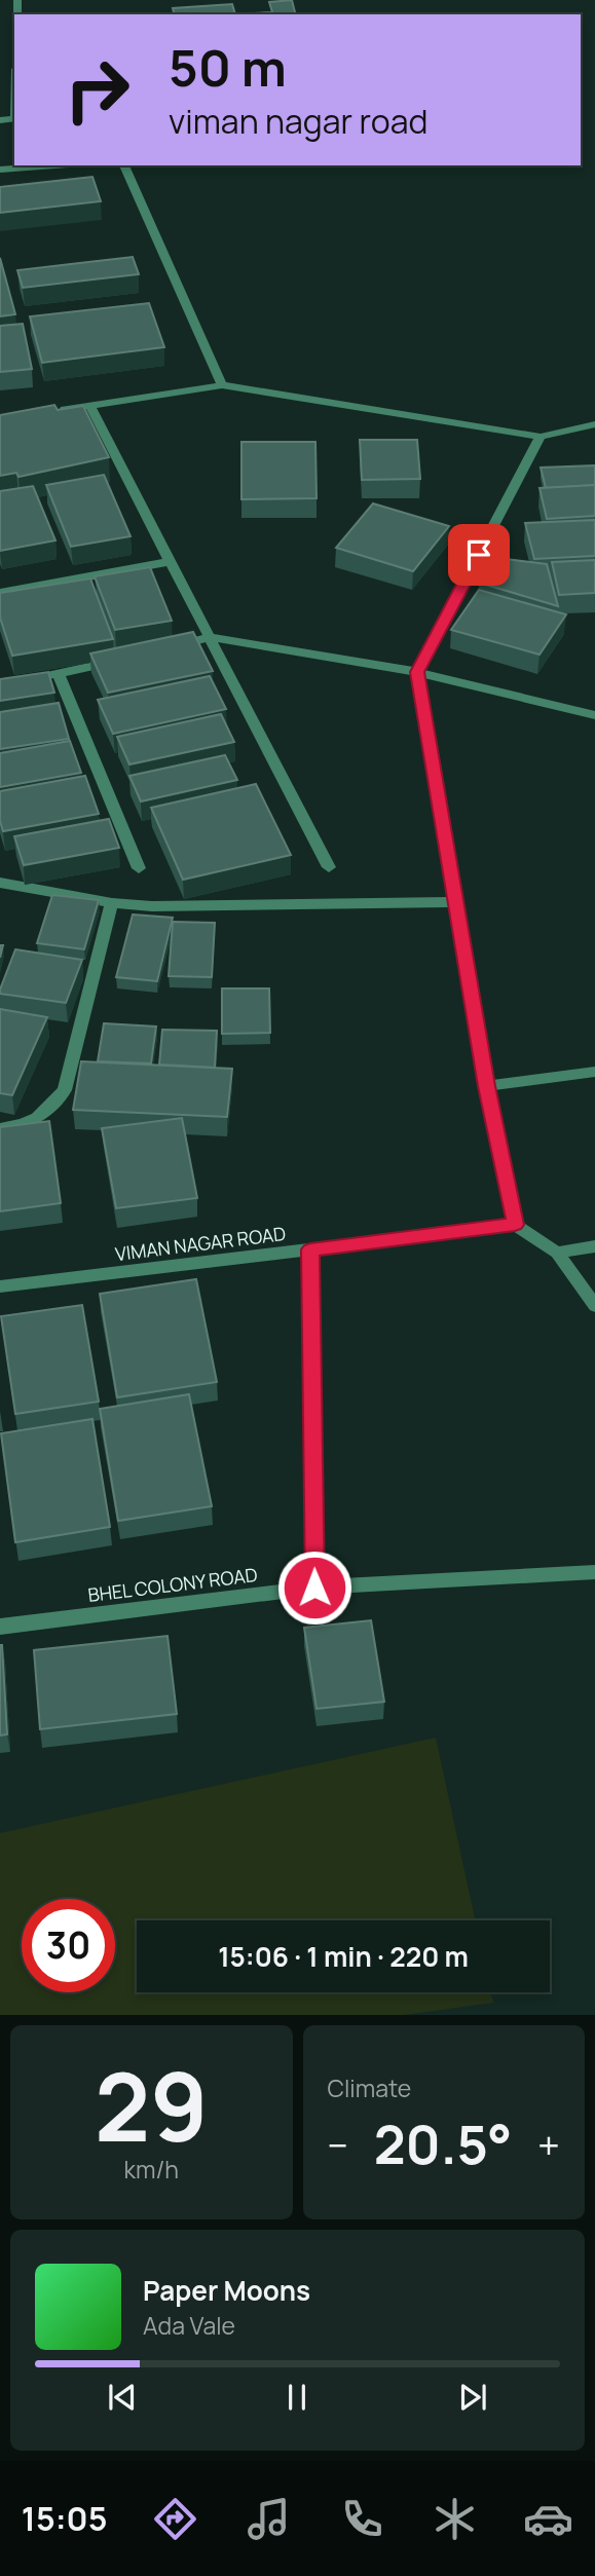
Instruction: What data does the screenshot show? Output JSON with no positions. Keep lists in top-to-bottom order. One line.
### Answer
{"streets":{"street":["VIMAN NAGAR ROAD","BHEL COLONY ROAD"]},"page":{"turn":["50 m","viman nagar road"],"limit":"30","trip":"15:06 · 1 min · 220 m","tile":[["29","km/h"],"Climate"],"heat":["−","20.5°","+"],"song":["Paper Moons","Ada Vale"],"tabs":"15:05"}}
